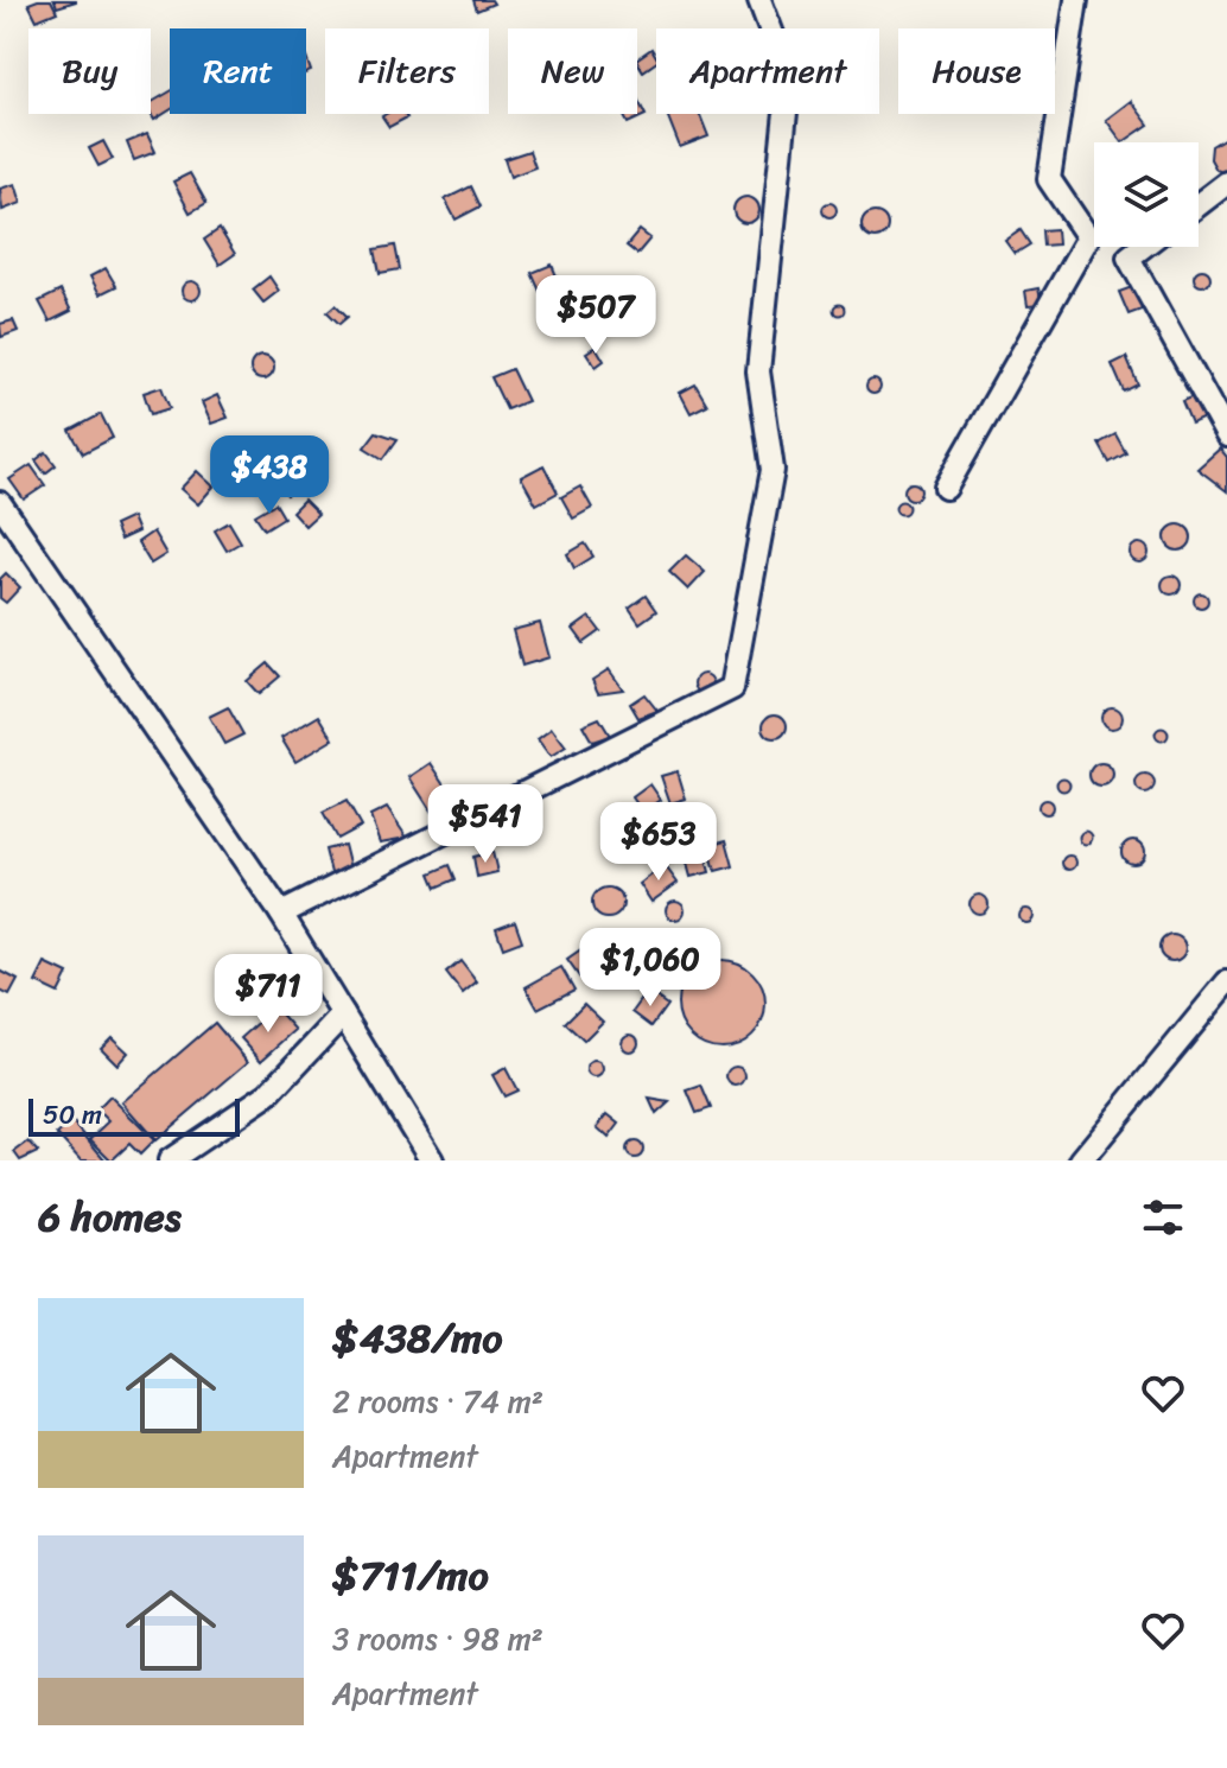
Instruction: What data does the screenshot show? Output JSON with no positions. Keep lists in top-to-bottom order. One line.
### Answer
{"scale_bar":"50 m","page":{"chip":["Buy","Rent","Filters","New","Apartment","House"],"price":["$507","$438","$541","$653","$1,060","$711"],"scale":"50 m","heading":"6 homes","list":[{"name":"$438/mo","note":"2 rooms · 74 m² · Apartment"},{"name":"$711/mo","note":"3 rooms · 98 m² · Apartment"}]}}
